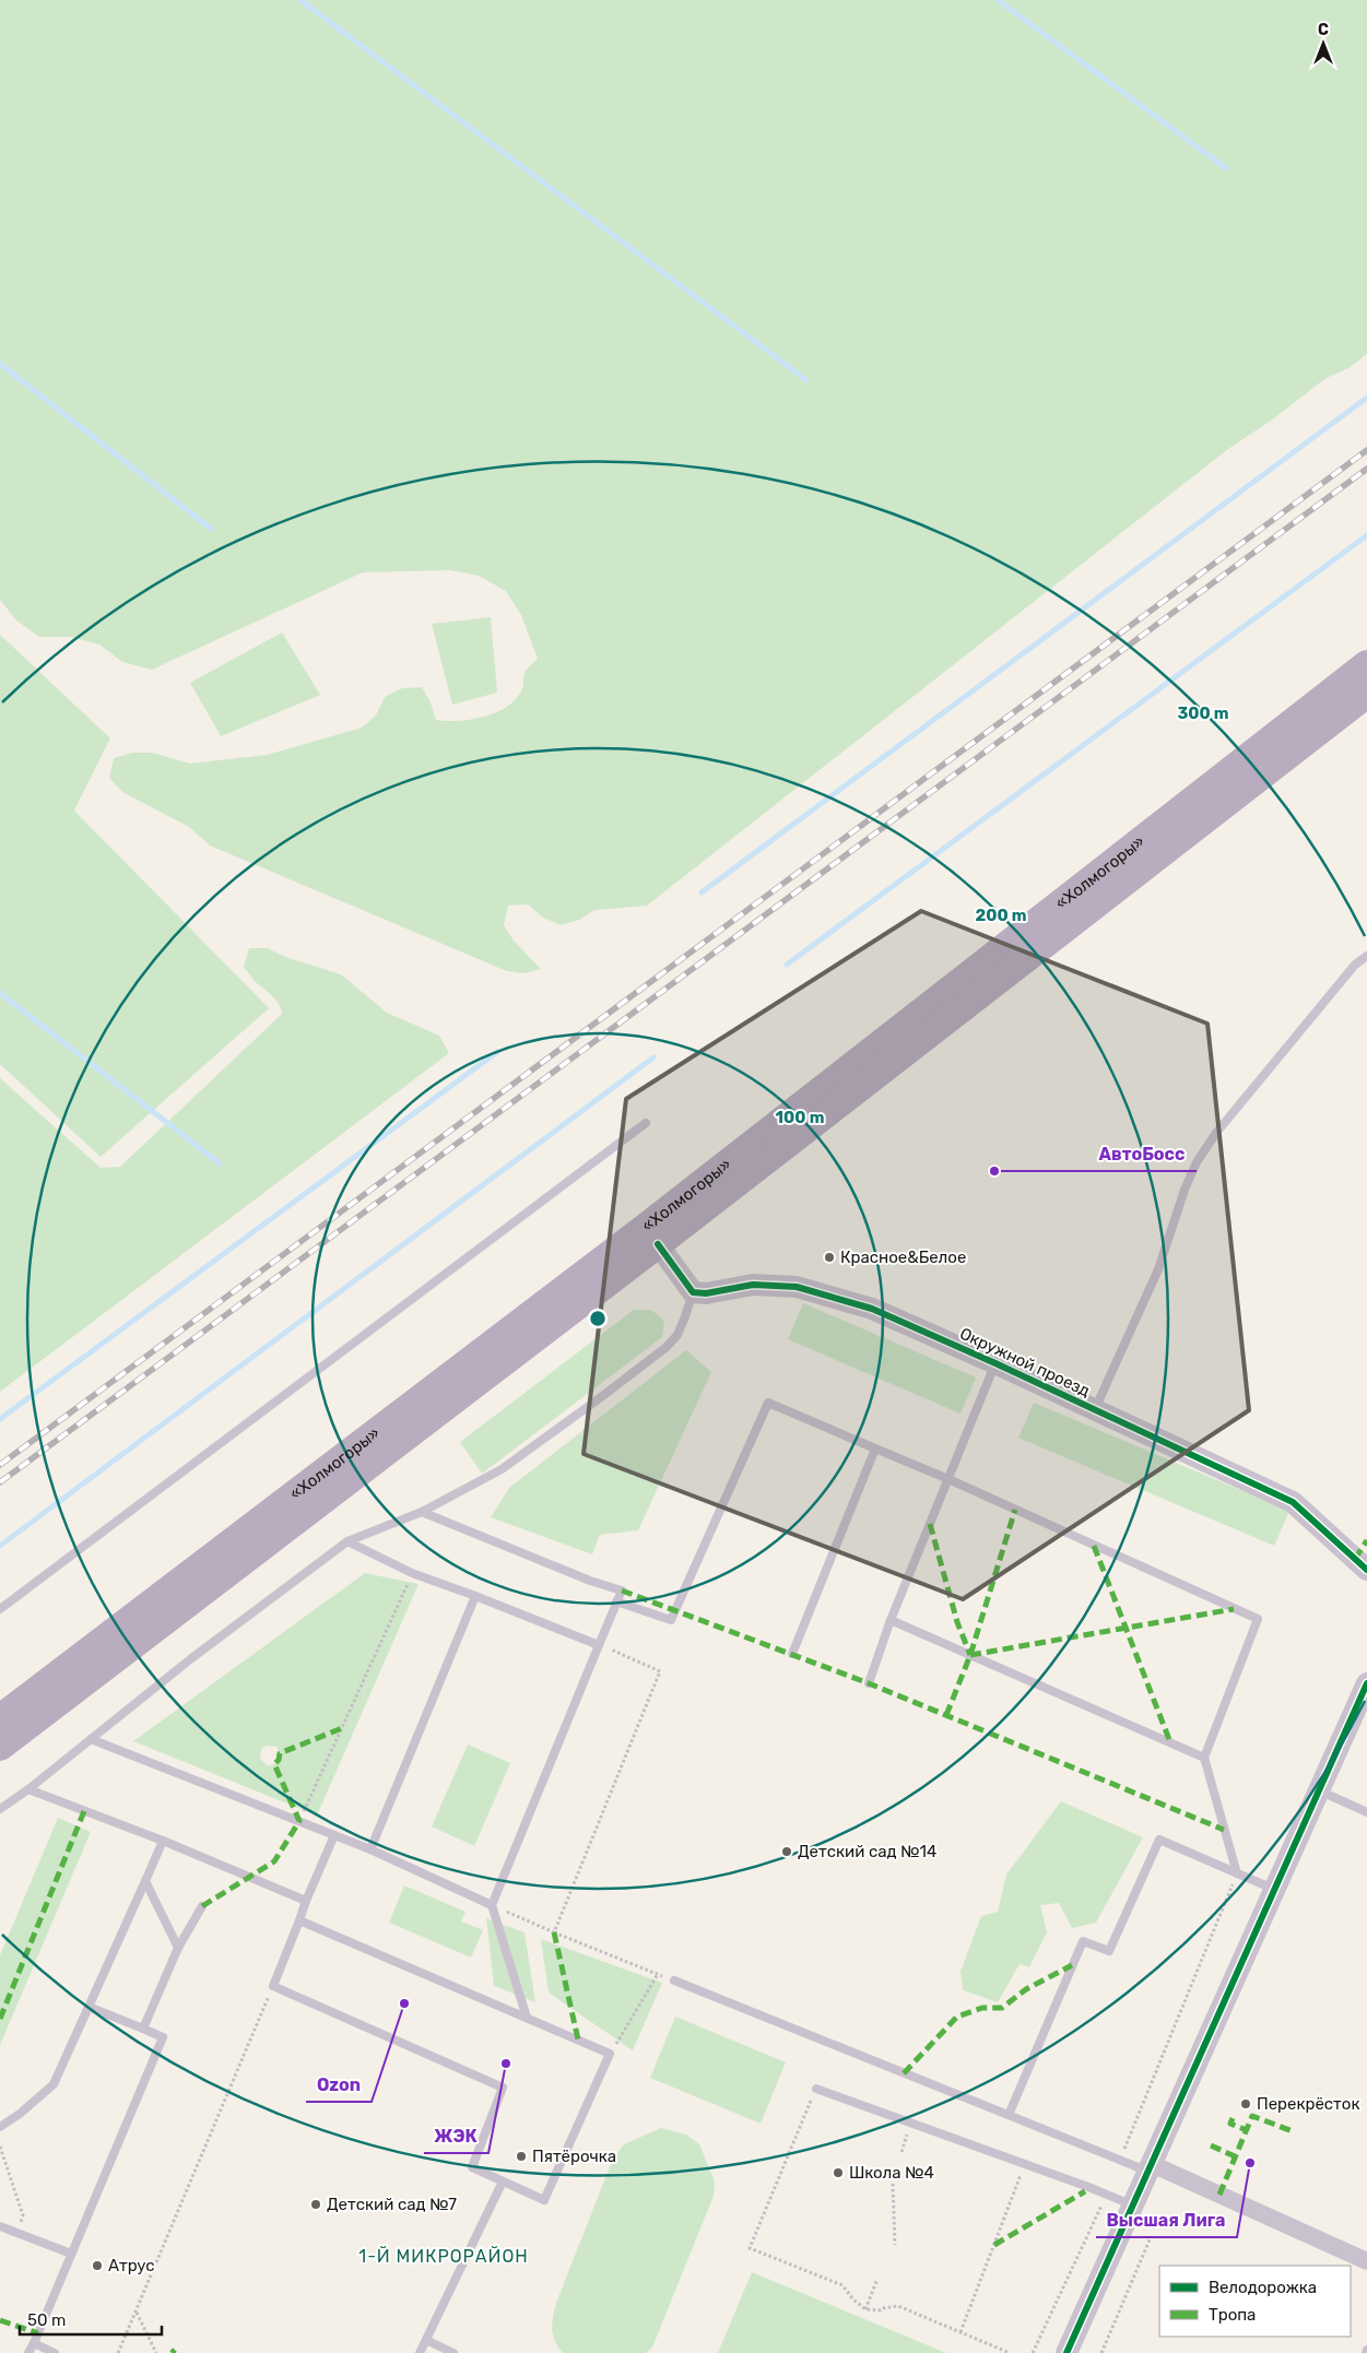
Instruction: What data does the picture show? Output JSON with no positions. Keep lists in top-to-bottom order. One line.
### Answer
{"streets":{"highway":["«Холмогоры»"],"street":["Окружной проезд"]},"districts":["1-Й МИКРОРАЙОН"],"places":["АвтоБосс","Красное&Белое","Детский сад №14","Ozon","ЖЭК","Перекрёсток","Пятёрочка","Высшая Лига","Школа №4","Детский сад №7","Атрус"],"legend":["Велодорожка","Тропа"],"scale_bar":"50 m","north":"top","rings":["300 m","200 m","100 m"]}
